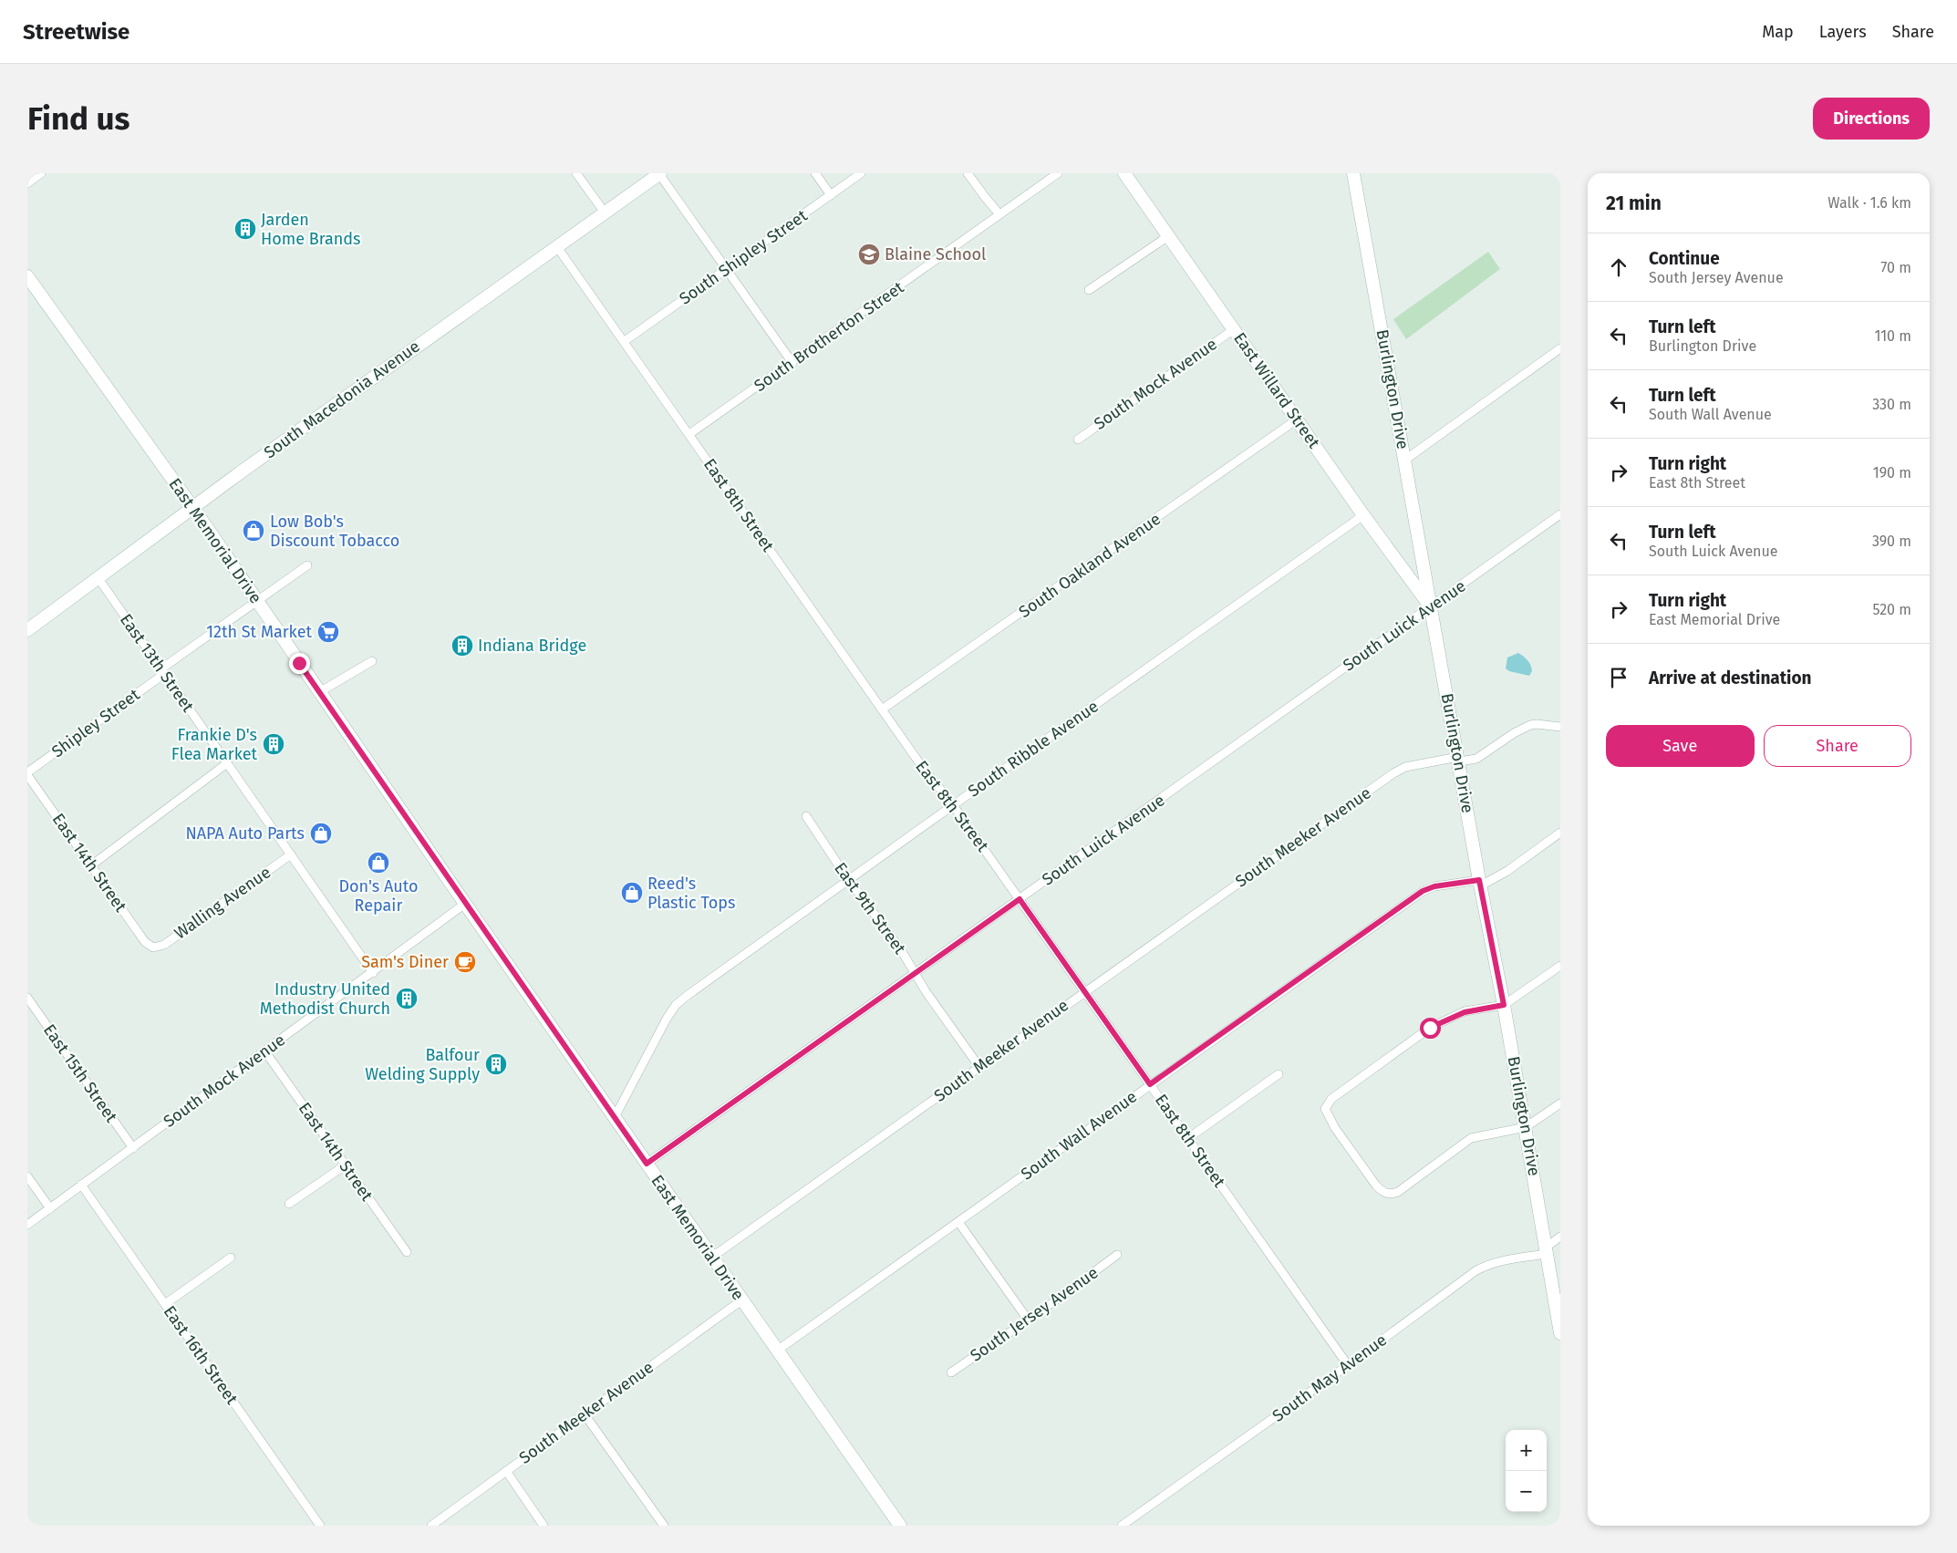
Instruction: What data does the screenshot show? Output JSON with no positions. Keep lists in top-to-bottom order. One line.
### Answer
{"streets":{"street":["South Shipley Street","South Brotherton Street","South Mock Avenue","Burlington Drive","East Willard Street","South Macedonia Avenue","East 8th Street","East Memorial Drive","South Oakland Avenue","South Luick Avenue","East 13th Street","Shipley Street","South Ribble Avenue","South Meeker Avenue","East 14th Street","Walling Avenue","East 9th Street","East 15th Street","South Wall Avenue","South Jersey Avenue","East 16th Street","South May Avenue"]},"crossings":[["South Shipley Street","East 8th Street"],["South Brotherton Street","East 8th Street"],["South Mock Avenue","East Willard Street"],["South Mock Avenue","East Memorial Drive"],["South Mock Avenue","East 13th Street"],["South Mock Avenue","East 14th Street"],["South Mock Avenue","East 15th Street"],["South Mock Avenue","East 16th Street"],["Burlington Drive","East Willard Street"],["Burlington Drive","South Luick Avenue"],["Burlington Drive","South Meeker Avenue"],["Burlington Drive","South Wall Avenue"],["Burlington Drive","South May Avenue"],["East Willard Street","South Oakland Avenue"],["East Willard Street","South Luick Avenue"],["East Willard Street","South Ribble Avenue"],["South Macedonia Avenue","East 8th Street"],["South Macedonia Avenue","East Memorial Drive"],["South Macedonia Avenue","East 13th Street"],["East 8th Street","South Oakland Avenue"],["East 8th Street","South Luick Avenue"],["East 8th Street","South Ribble Avenue"],["East 8th Street","South Meeker Avenue"],["East 8th Street","South Wall Avenue"],["East 8th Street","South May Avenue"],["East Memorial Drive","South Luick Avenue"],["East Memorial Drive","Shipley Street"],["East Memorial Drive","South Ribble Avenue"],["East Memorial Drive","South Meeker Avenue"],["East Memorial Drive","South Wall Avenue"],["South Luick Avenue","East 9th Street"],["East 13th Street","Shipley Street"],["East 13th Street","Walling Avenue"],["Shipley Street","East 14th Street"],["South Ribble Avenue","East 9th Street"],["South Meeker Avenue","East 9th Street"],["East 14th Street","Walling Avenue"]],"places":{"building":["Jarden Home Brands","Indiana Bridge","Frankie D's Flea Market","Industry United Methodist Church","Balfour Welding Supply"],"school or university":["Blaine School"],"shop":["Low Bob's Discount Tobacco","NAPA Auto Parts","Don's Auto Repair","Reed's Plastic Tops"],"supermarket":["12th St Market"],"cafe":["Sam's Diner"]},"page":{"header":"Streetwise","nav":["Map","Layers","Share"],"buttons":["Directions",["Save","Share"]],"title":"Find us","heading":["21 min","Walk · 1.6 km"],"list":[["Continue","South Jersey Avenue","70 m"],["Turn left","Burlington Drive","110 m"],["Turn left","South Wall Avenue","330 m"],["Turn right","East 8th Street","190 m"],["Turn left","South Luick Avenue","390 m"],["Turn right","East Memorial Drive","520 m"],"Arrive at destination"],"map_buttons":["+","−"]}}
